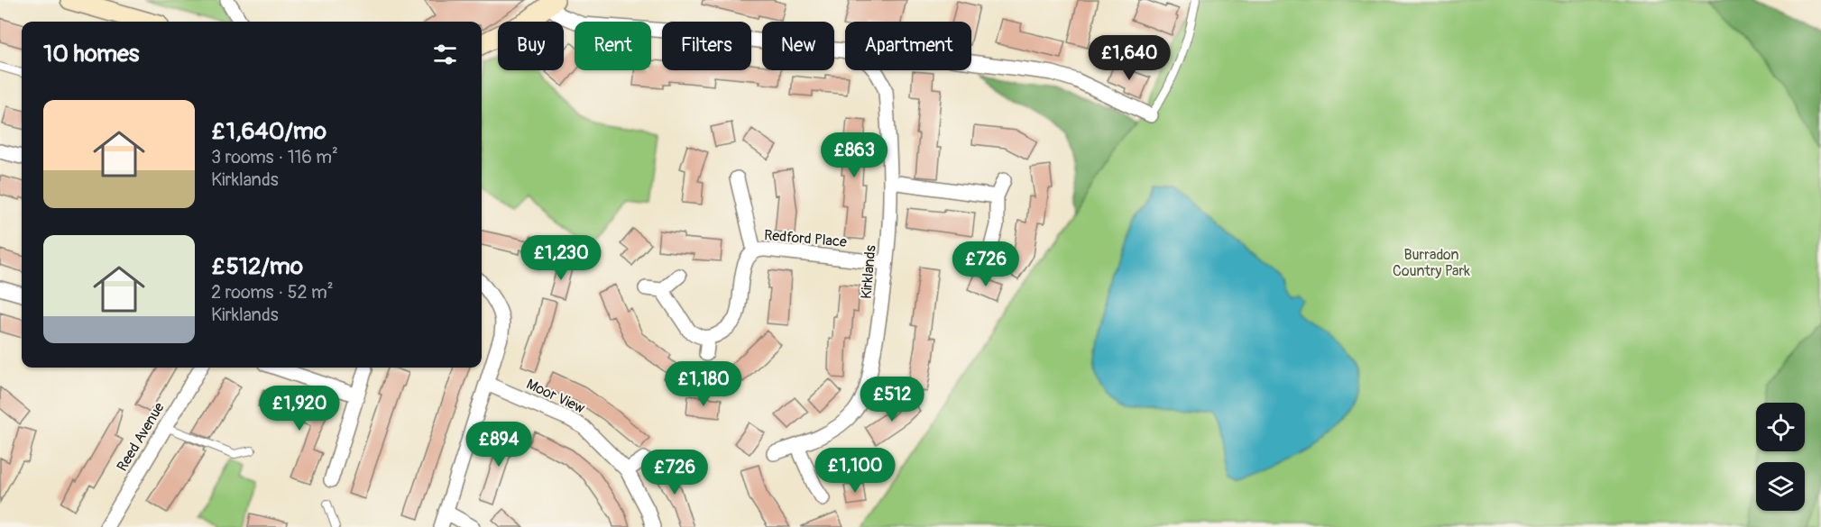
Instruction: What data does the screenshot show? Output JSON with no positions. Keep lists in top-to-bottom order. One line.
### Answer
{"streets":{"street":["Redford Place","Kirklands","Moor View","Reed Avenue"]},"crossings":[["Redford Place","Kirklands"]],"parks":["Burradon Country Park"],"page":{"chip":["Buy","Rent","Filters","New","Apartment"],"heading":"10 homes","price":["£1,640","£863","£1,230","£726","£1,180","£512","£1,920","£894","£1,100","£726"],"list":[{"name":"£1,640/mo","note":"3 rooms · 116 m² · Kirklands"},{"name":"£512/mo","note":"2 rooms · 52 m² · Kirklands"}]}}
